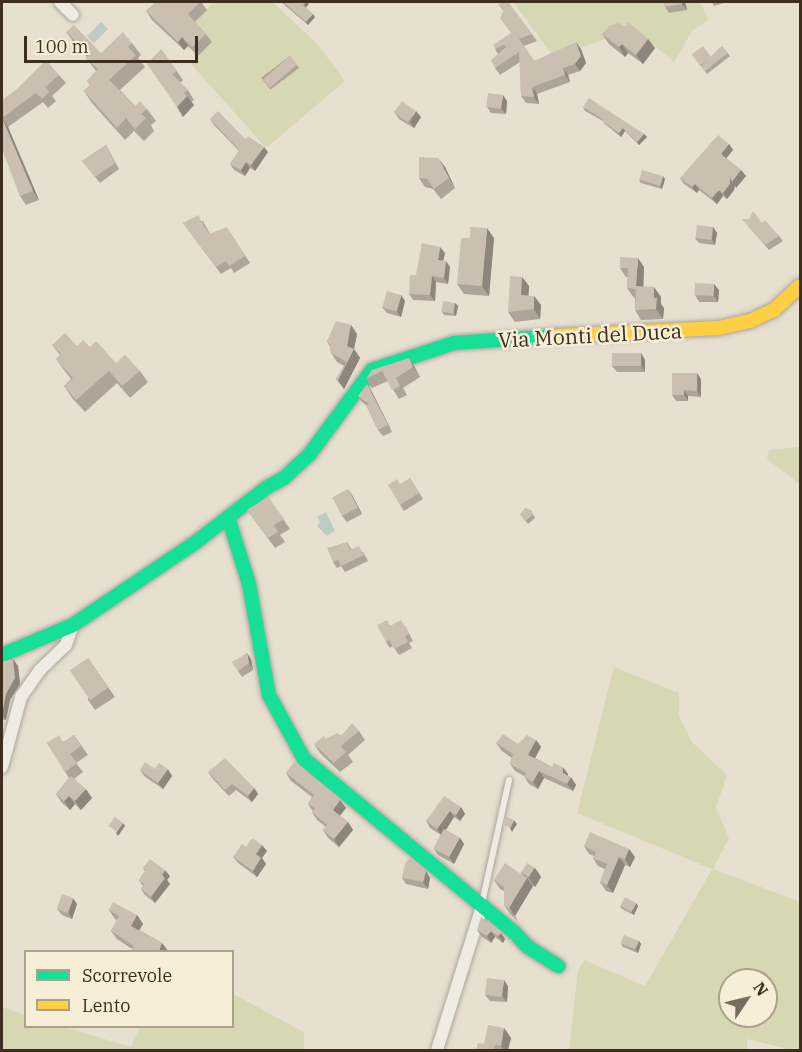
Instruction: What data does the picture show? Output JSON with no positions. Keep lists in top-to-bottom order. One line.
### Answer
{"streets":{"street":["Via Monti del Duca"]},"legend":["Scorrevole","Lento"],"scale_bar":"100 m","north":"top right"}
